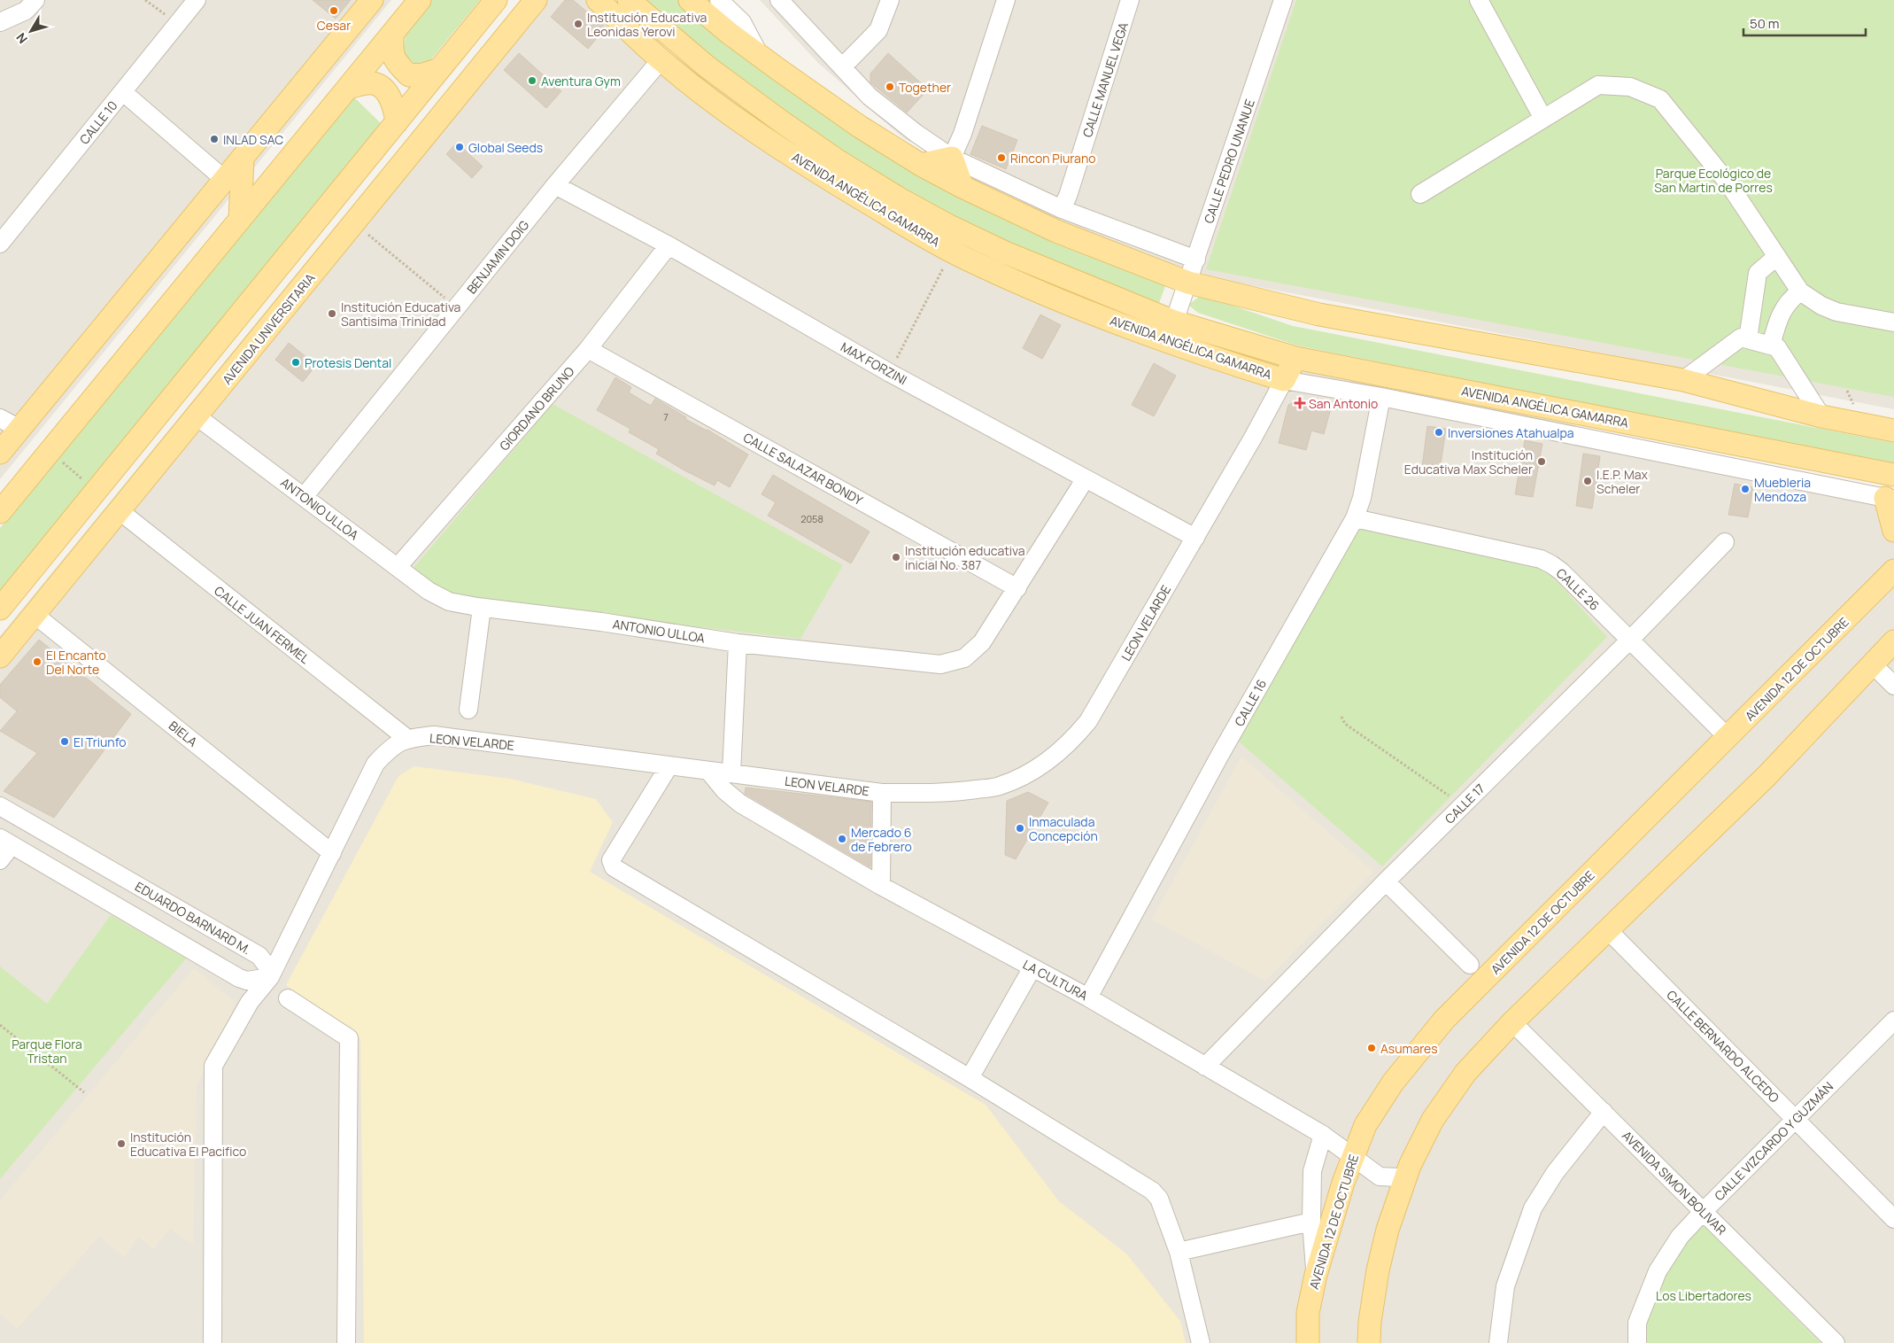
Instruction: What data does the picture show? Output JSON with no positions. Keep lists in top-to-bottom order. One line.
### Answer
{"streets":{"main road":["AVENIDA ANGÉLICA GAMARRA","AVENIDA UNIVERSITARIA","LEON VELARDE","AVENIDA 12 DE OCTUBRE"],"street":["CALLE MANUEL VEGA","CALLE 10","CALLE PEDRO UNANUE","BENJAMIN DOIG","MAX FORZINI","GIORDANO BRUNO","CALLE SALAZAR BONDY","ANTONIO ULLOA","CALLE 26","CALLE JUAN FERMEL","CALLE 16","BIELA","CALLE 17","EDUARDO BARNARD M.","LA CULTURA","CALLE BERNARDO ALCEDO","CALLE VIZCARDO Y GUZMÁN","AVENIDA SIMON BOLIVAR"]},"crossings":[["CALLE PEDRO UNANUE","AVENIDA ANGÉLICA GAMARRA"],["AVENIDA ANGÉLICA GAMARRA","BENJAMIN DOIG"],["AVENIDA ANGÉLICA GAMARRA","LEON VELARDE"],["AVENIDA ANGÉLICA GAMARRA","CALLE 16"],["BENJAMIN DOIG","MAX FORZINI"],["BENJAMIN DOIG","ANTONIO ULLOA"],["AVENIDA UNIVERSITARIA","ANTONIO ULLOA"],["AVENIDA UNIVERSITARIA","CALLE JUAN FERMEL"],["AVENIDA UNIVERSITARIA","BIELA"],["MAX FORZINI","GIORDANO BRUNO"],["MAX FORZINI","ANTONIO ULLOA"],["MAX FORZINI","LEON VELARDE"],["GIORDANO BRUNO","CALLE SALAZAR BONDY"],["GIORDANO BRUNO","ANTONIO ULLOA"],["CALLE SALAZAR BONDY","ANTONIO ULLOA"],["CALLE 26","AVENIDA 12 DE OCTUBRE"],["CALLE 26","CALLE 16"],["CALLE 26","CALLE 17"],["LEON VELARDE","CALLE JUAN FERMEL"],["LEON VELARDE","BIELA"],["LEON VELARDE","EDUARDO BARNARD M."],["LEON VELARDE","LA CULTURA"],["AVENIDA 12 DE OCTUBRE","LA CULTURA"],["CALLE 16","LA CULTURA"],["CALLE 17","LA CULTURA"],["CALLE BERNARDO ALCEDO","CALLE VIZCARDO Y GUZMÁN"],["CALLE VIZCARDO Y GUZMÁN","AVENIDA SIMON BOLIVAR"]],"parks":["Parque Ecológico de San Martin de Porres","Parque Flora Tristan","Los Libertadores"],"places":{"other":["Cesar","Institución Educativa Leonidas Yerovi","Aventura Gym","Together","INLAD SAC","Global Seeds","Rincon Piurano","Institución Educativa Santisima Trinidad","Protesis Dental","Inversiones Atahualpa","Institución Educativa Max Scheler","I.E.P. Max Scheler","Muebleria Mendoza","Institución educativa inicial No. 387","El Encanto Del Norte","El Triunfo","Inmaculada Concepción","Mercado 6 de Febrero","Asumares","Institución Educativa El Pacifico"],"health":["San Antonio"]},"house_numbers":["7","2058"],"scale_bar":"50 m","north":"bottom left"}
